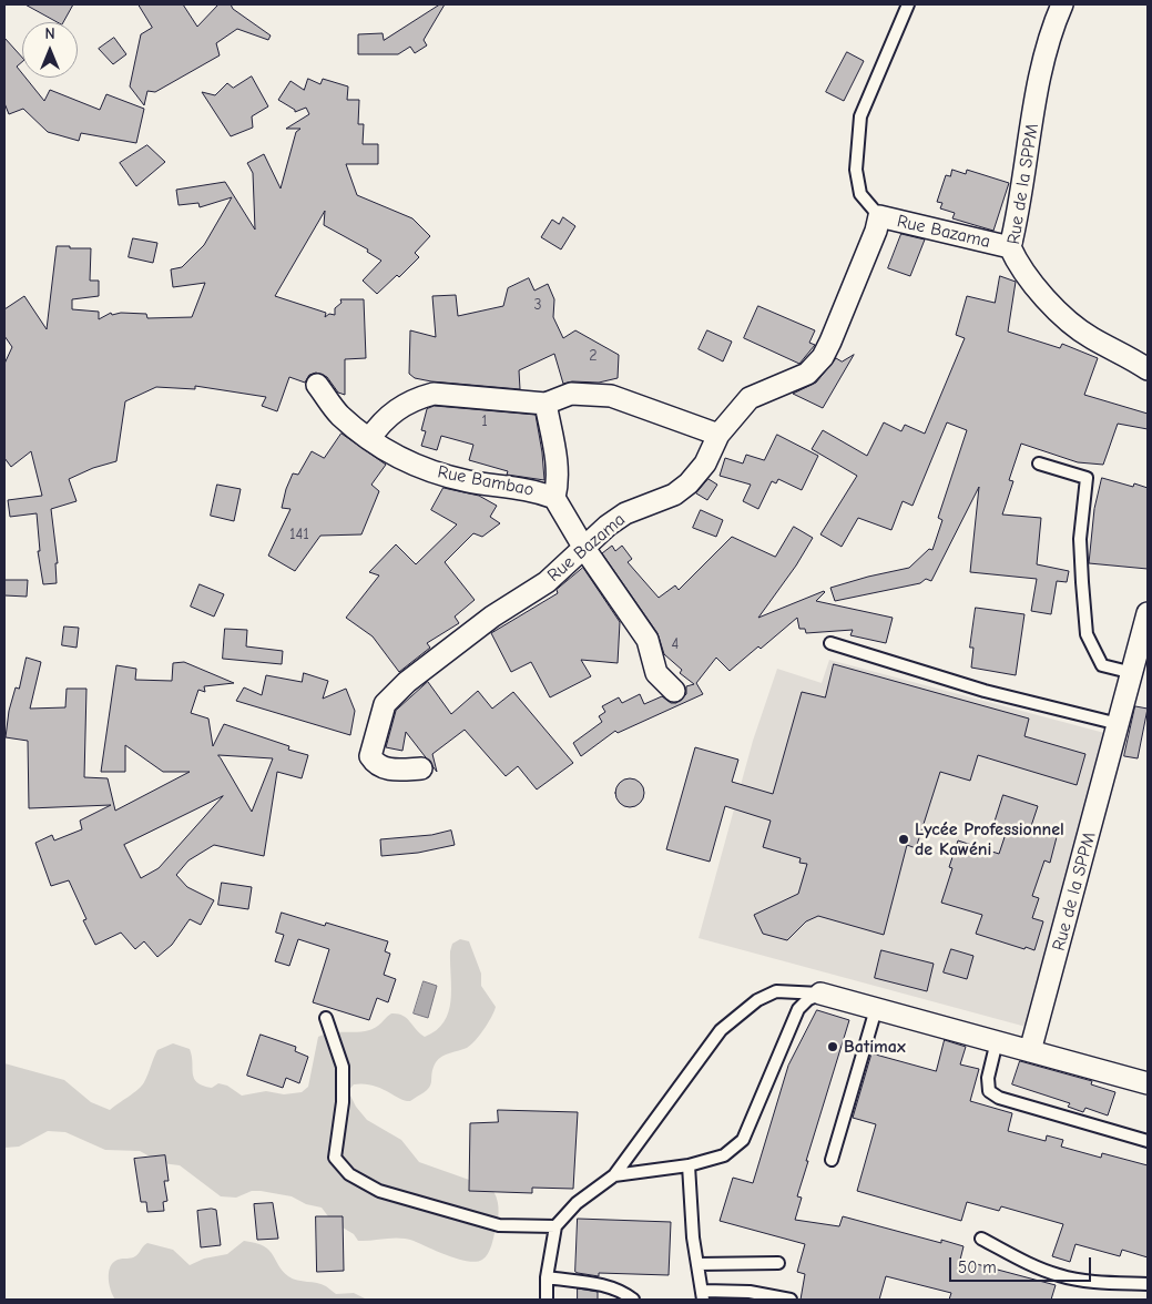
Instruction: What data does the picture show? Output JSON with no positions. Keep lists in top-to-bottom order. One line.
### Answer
{"streets":{"street":["Rue de la SPPM","Rue Bazama","Rue Bambao"]},"crossings":[["Rue de la SPPM","Rue Bazama"],["Rue Bazama","Rue Bambao"]],"places":["Lycée Professionnel de Kawéni","Batimax"],"house_numbers":["3","2","1","141","4"],"scale_bar":"50 m","north":"top"}
